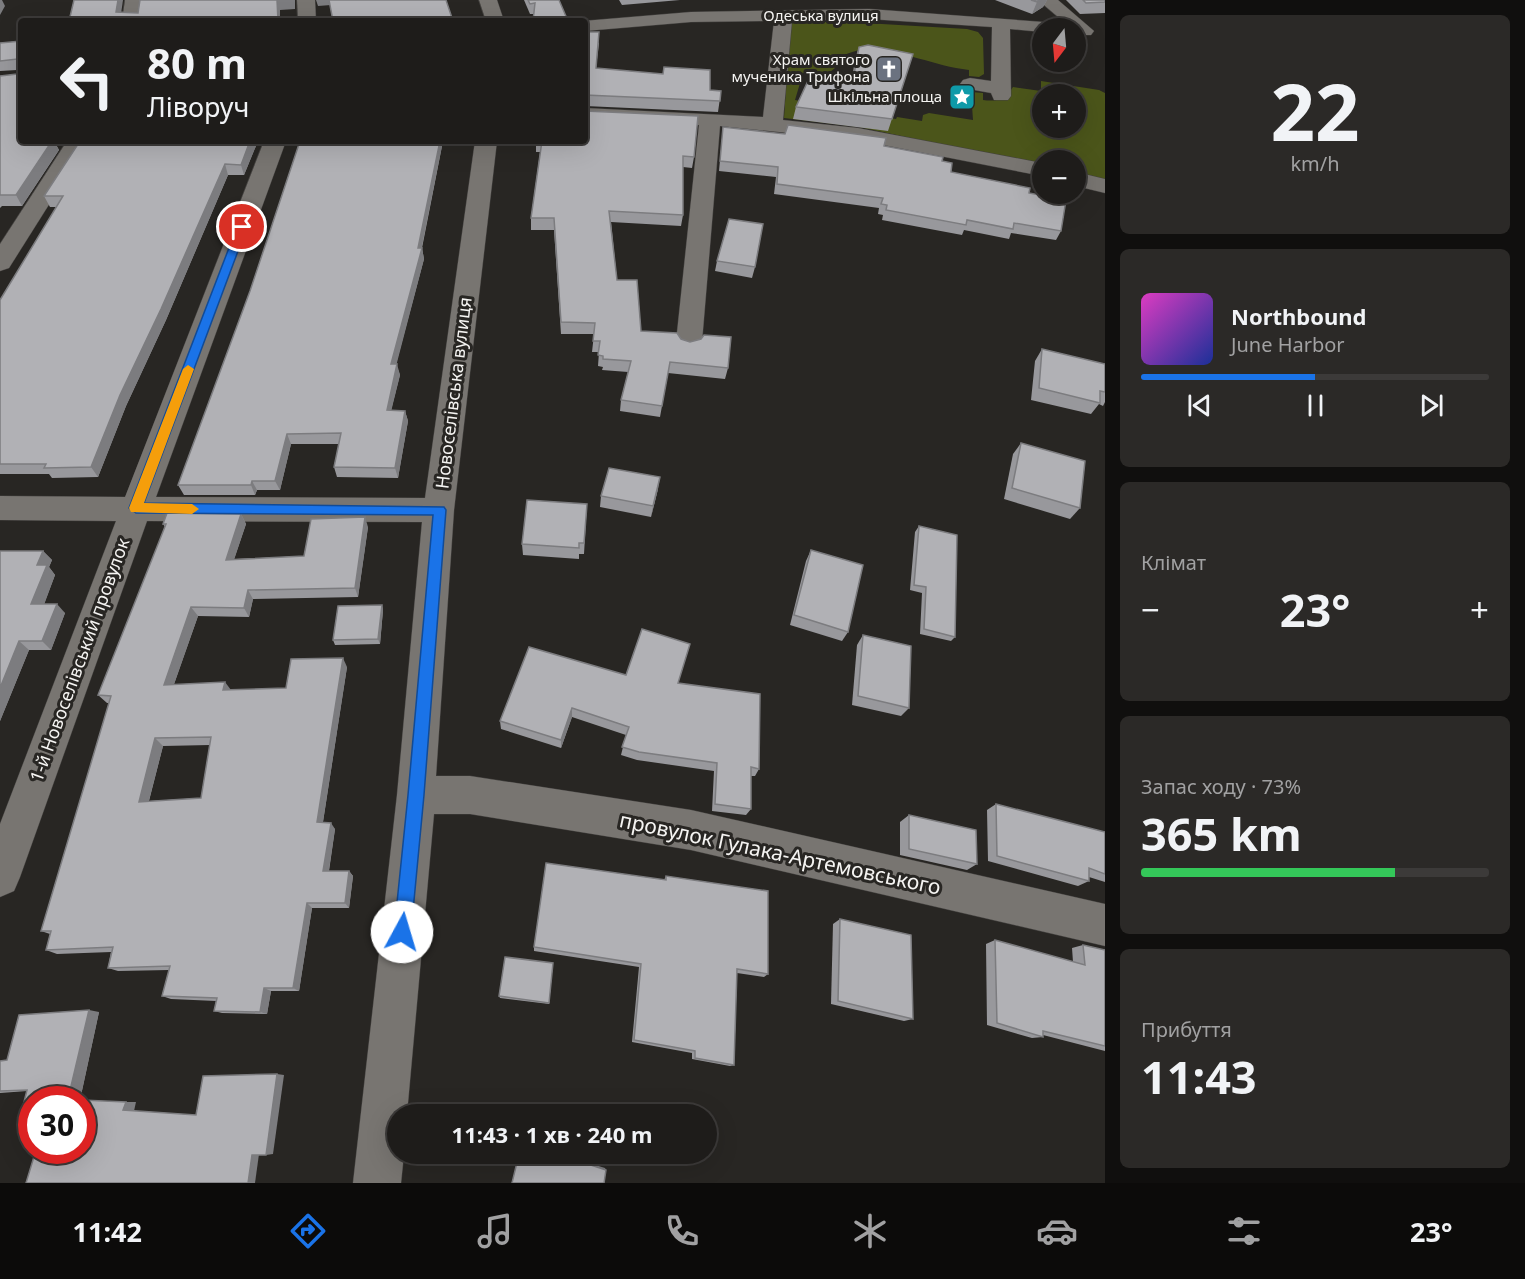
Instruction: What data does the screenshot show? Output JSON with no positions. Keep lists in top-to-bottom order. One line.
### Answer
{"streets":{"street":["Одеська вулиця","Новоселівська вулиця","1-й Новоселівський провулок","провулок Гулака-Артемовського"]},"crossings":[["Новоселівська вулиця","провулок Гулака-Артемовського"]],"places":{"church":["Храм святого мученика Трифона"],"place":["Шкільна площа"]},"north":"bottom","page":{"tile":[["22","km/h"],"Клімат",["Запас ходу · 73%","365 km"],["Прибуття","11:43"]],"map_buttons":["+","−"],"turn":["80 m","Ліворуч"],"song":["Northbound","June Harbor"],"heat":["−","23°","+"],"limit":"30","trip":"11:43 · 1 хв · 240 m","tabs":["11:42","23°"]}}
